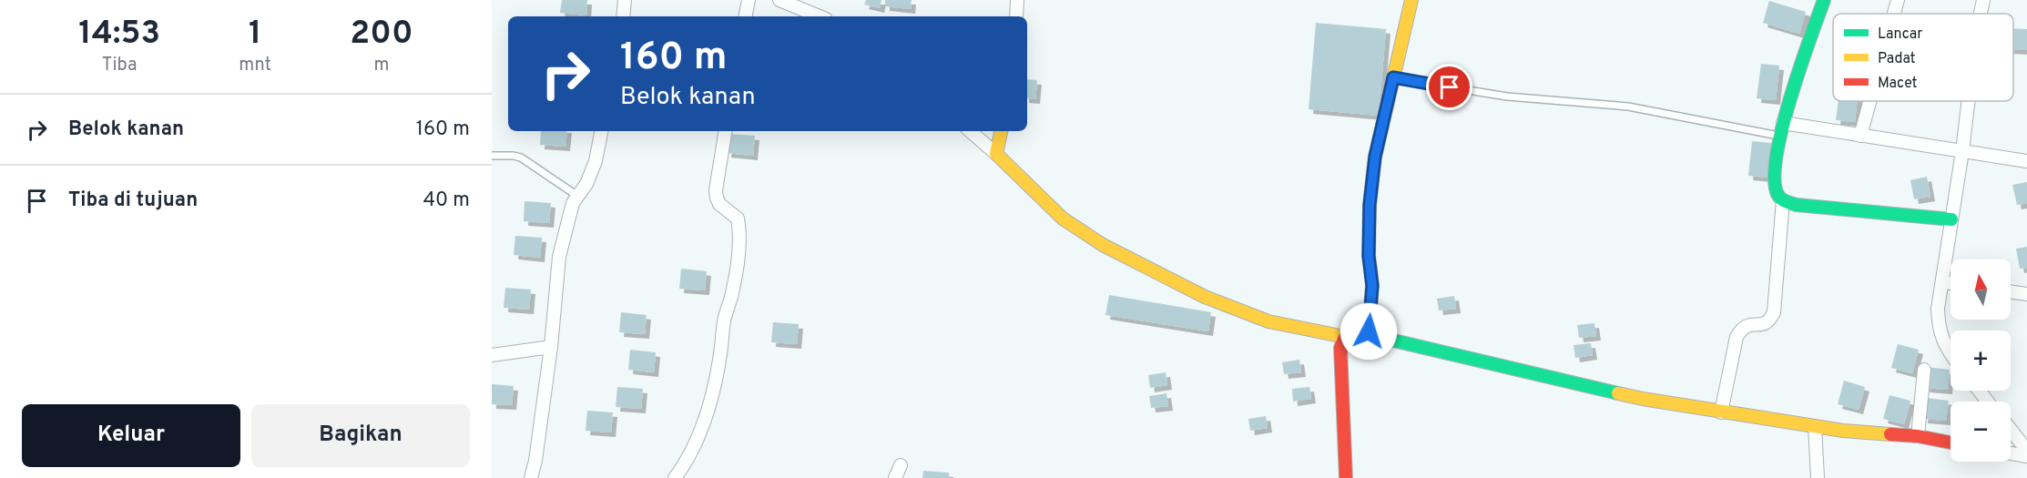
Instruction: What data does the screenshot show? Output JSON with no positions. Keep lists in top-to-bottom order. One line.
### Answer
{"legend":["Lancar","Padat","Macet"],"north":"top","page":{"eta":["14:53","Tiba","1","mnt","200","m"],"turn":["160 m","Belok kanan"],"list":[{"name":"Belok kanan","value":"160 m"},{"name":"Tiba di tujuan","value":"40 m"}],"map_buttons":["+","−"],"buttons":["Keluar","Bagikan"]}}
